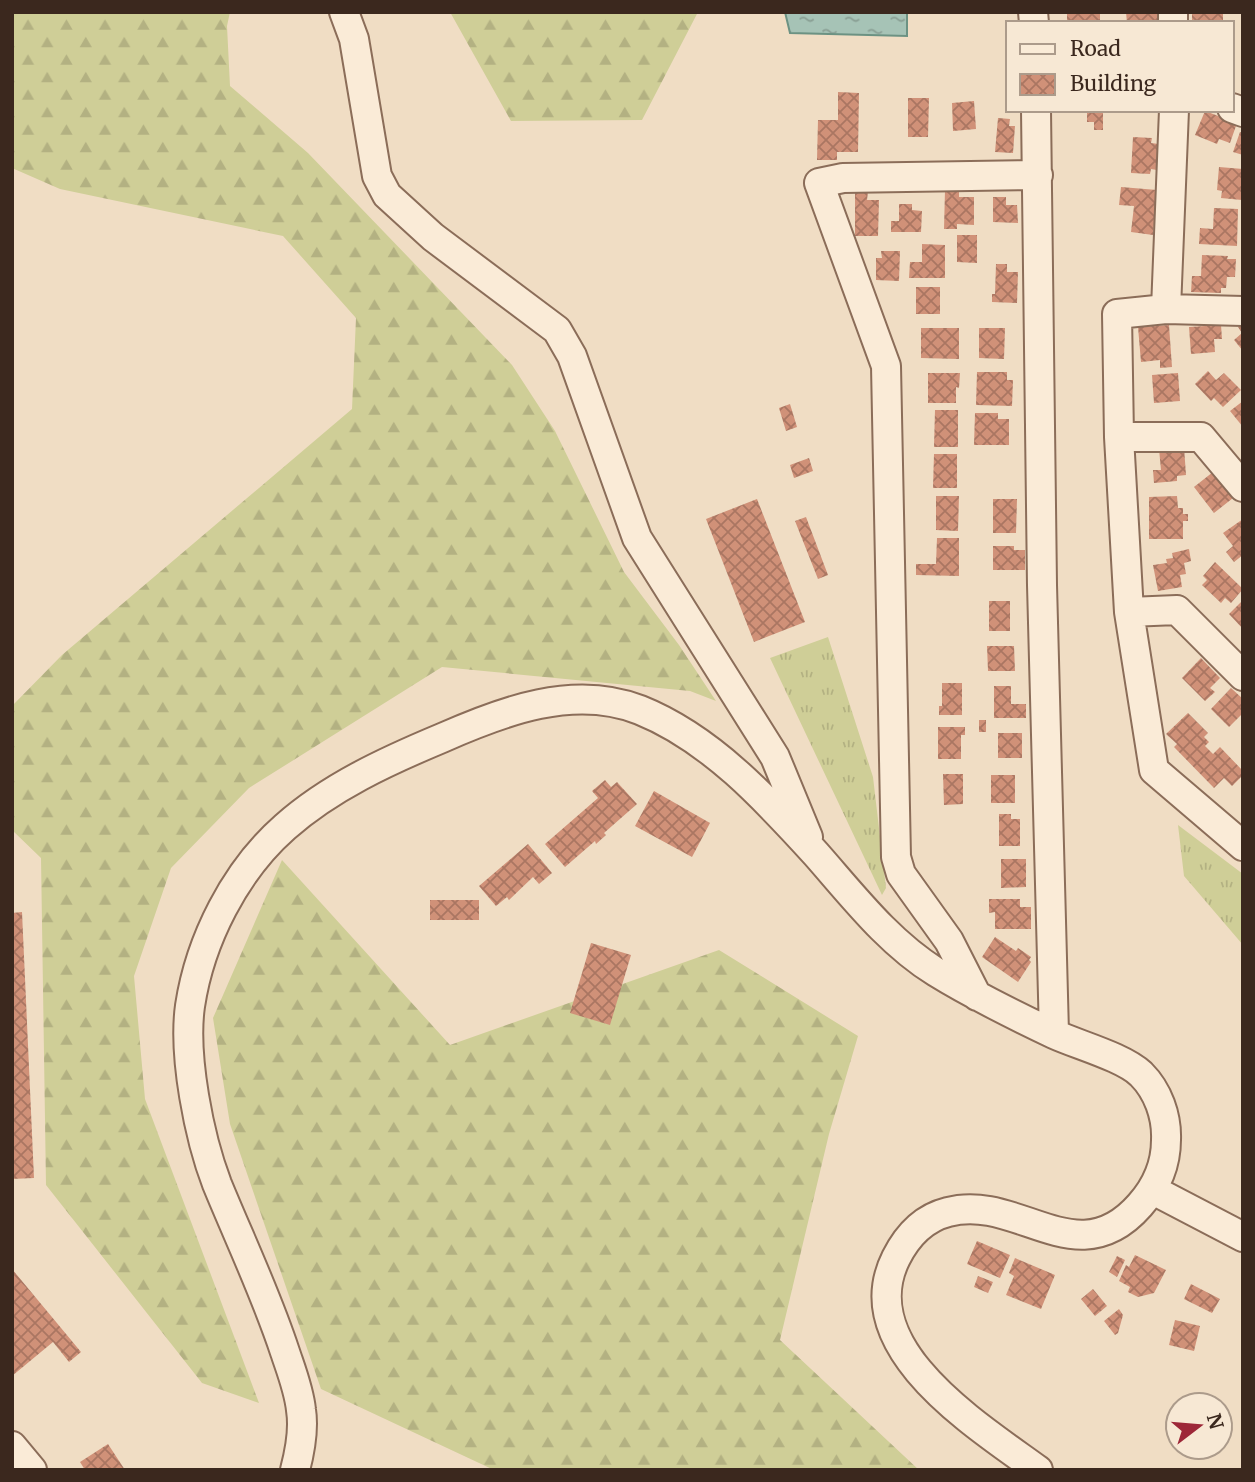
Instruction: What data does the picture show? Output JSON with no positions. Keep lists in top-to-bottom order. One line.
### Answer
{"legend":["Road","Building"],"north":"right"}
